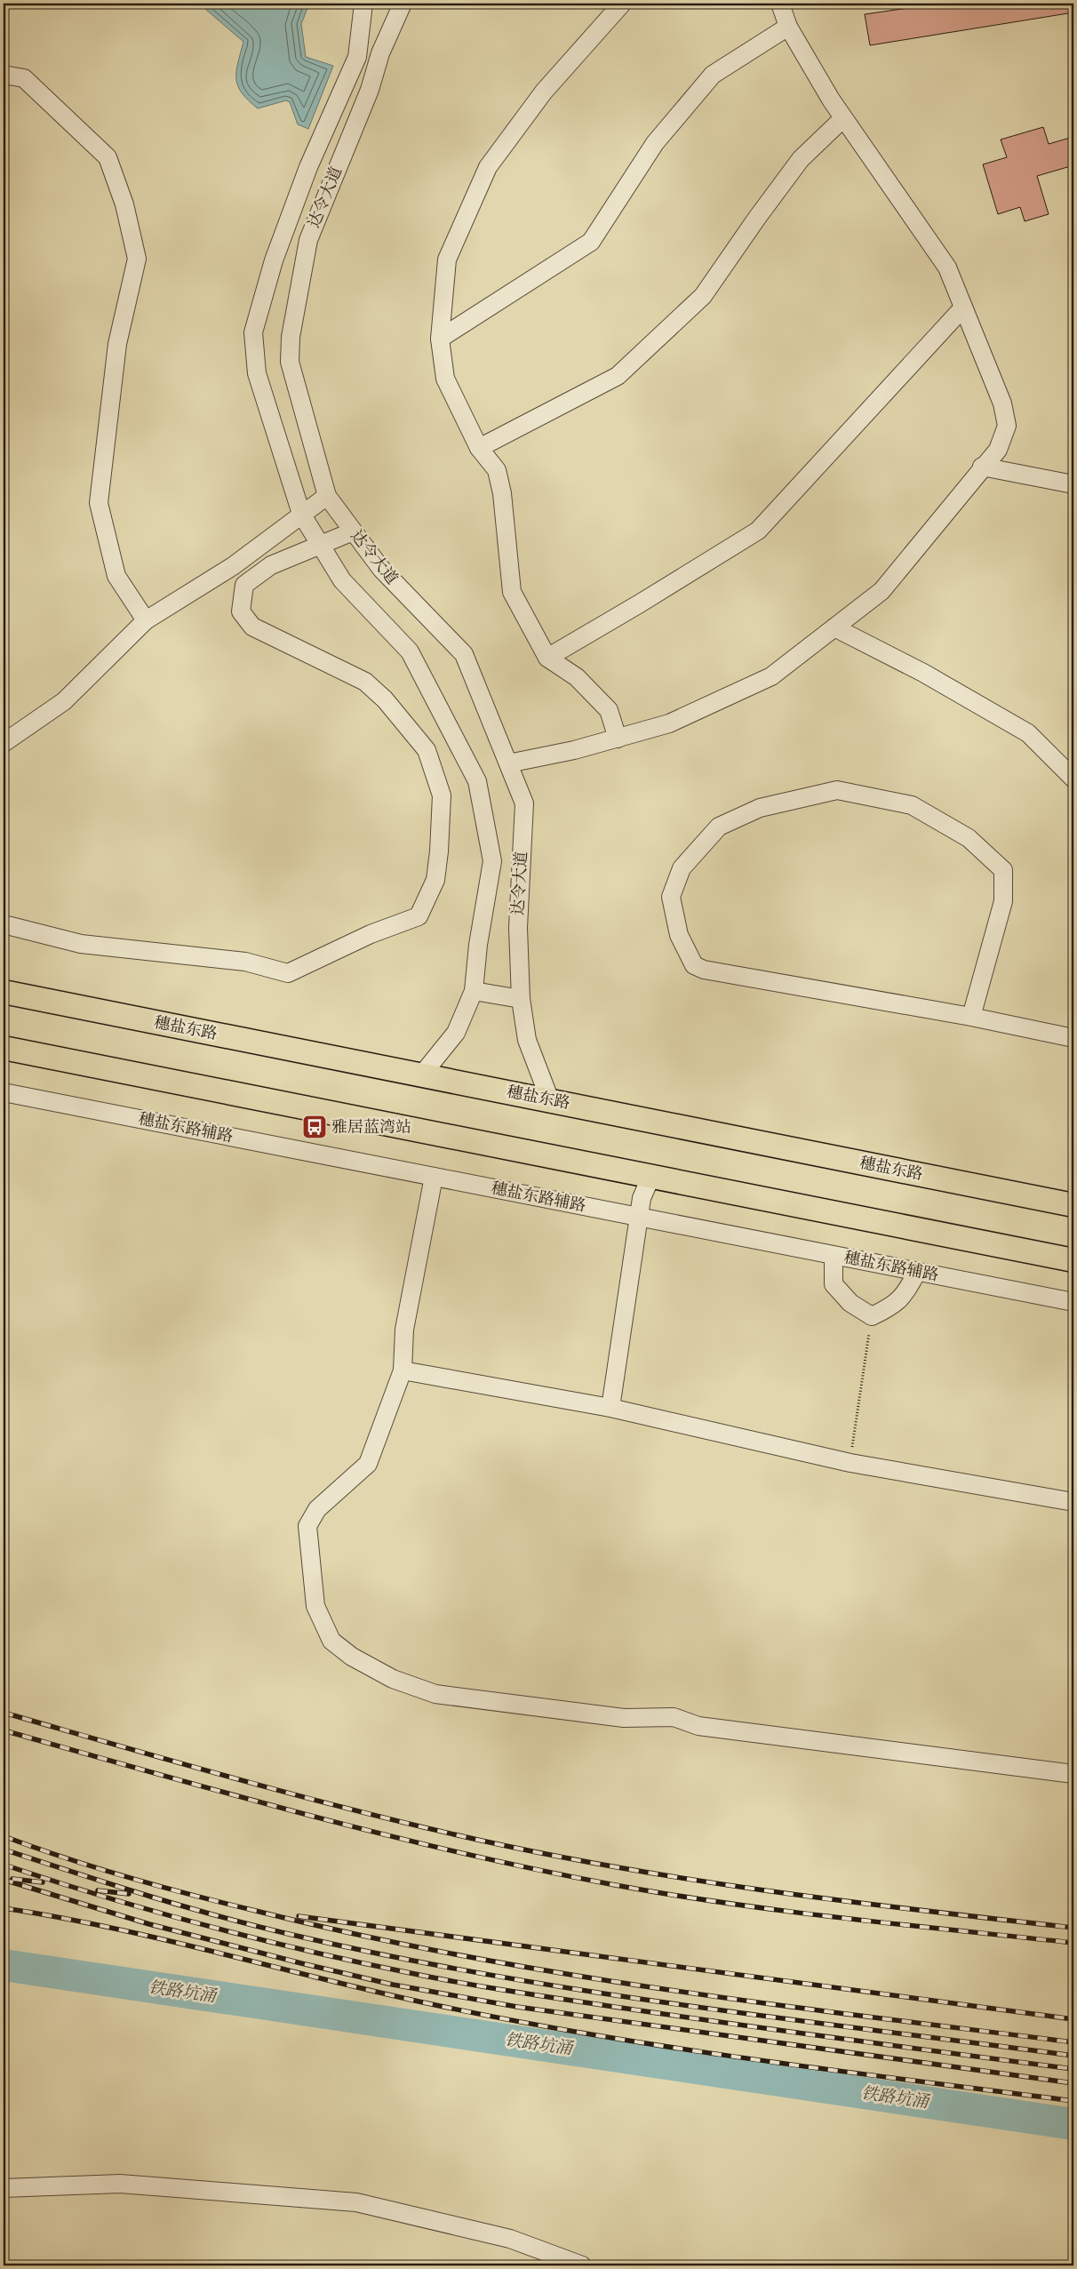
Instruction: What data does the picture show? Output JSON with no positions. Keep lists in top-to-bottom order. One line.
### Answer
{"streets":{"main road":["穗盐东路"],"street":["达令大道","穗盐东路辅路"]},"crossings":[["达令大道","穗盐东路"]],"water":["铁路坑涌"],"places":{"bus stop":["雅居蓝湾站"]}}
